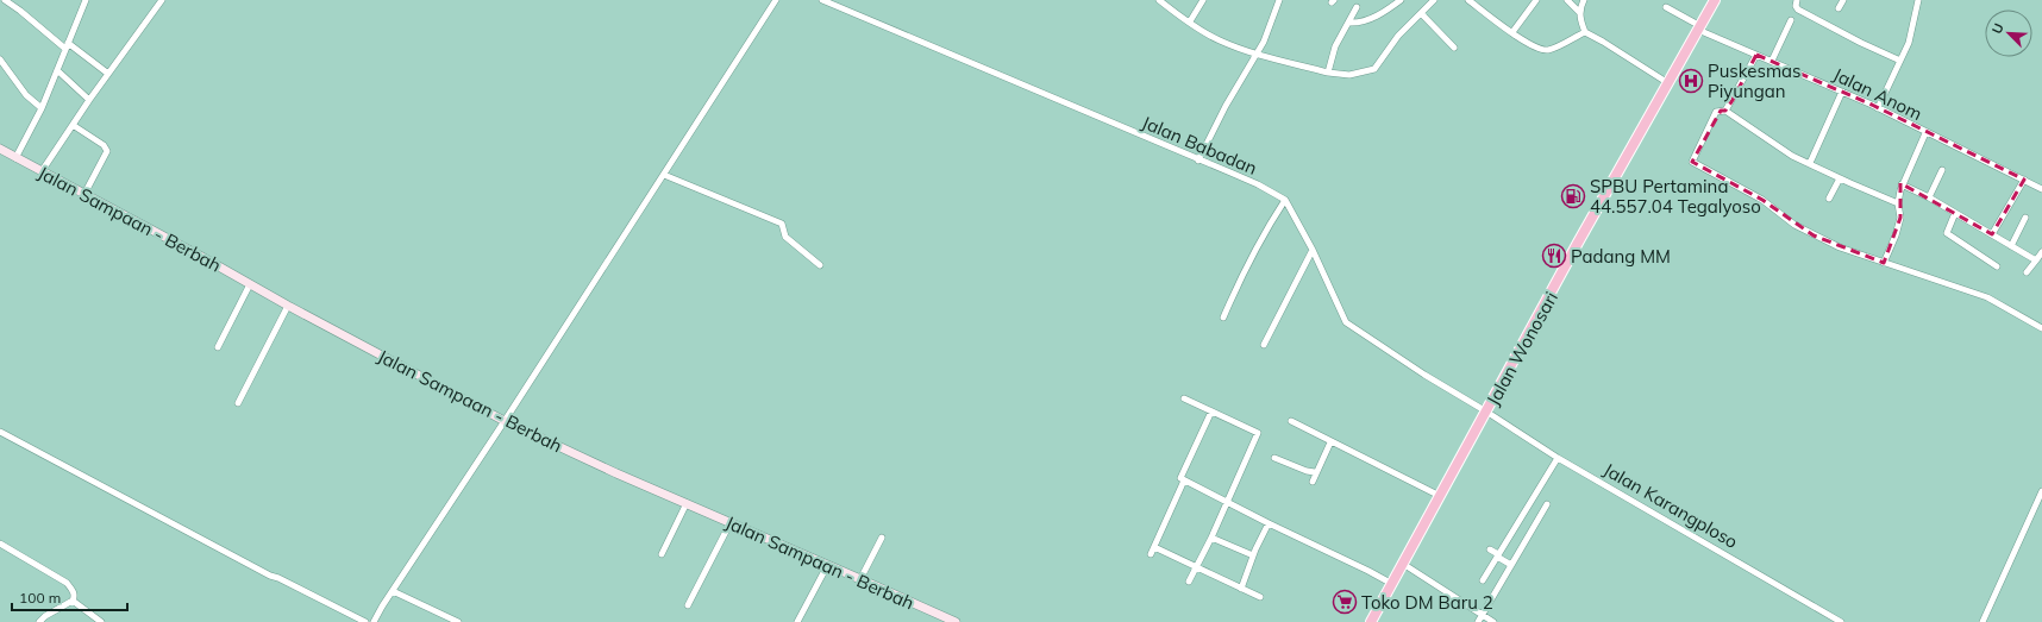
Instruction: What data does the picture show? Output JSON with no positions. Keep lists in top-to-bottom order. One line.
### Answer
{"streets":{"highway":["Jalan Wonosari"],"main road":["Jalan Sampaan - Berbah"],"street":["Jalan Anom","Jalan Babadan","Jalan Karangploso"]},"crossings":[["Jalan Anom","Jalan Wonosari"],["Jalan Wonosari","Jalan Karangploso"]],"places":{"hospital":["Puskesmas Piyungan"],"fuel station":["SPBU Pertamina 44.557.04 Tegalyoso"],"restaurant":["Padang MM"],"supermarket":["Toko DM Baru 2"]},"scale_bar":"100 m","north":"top left"}
